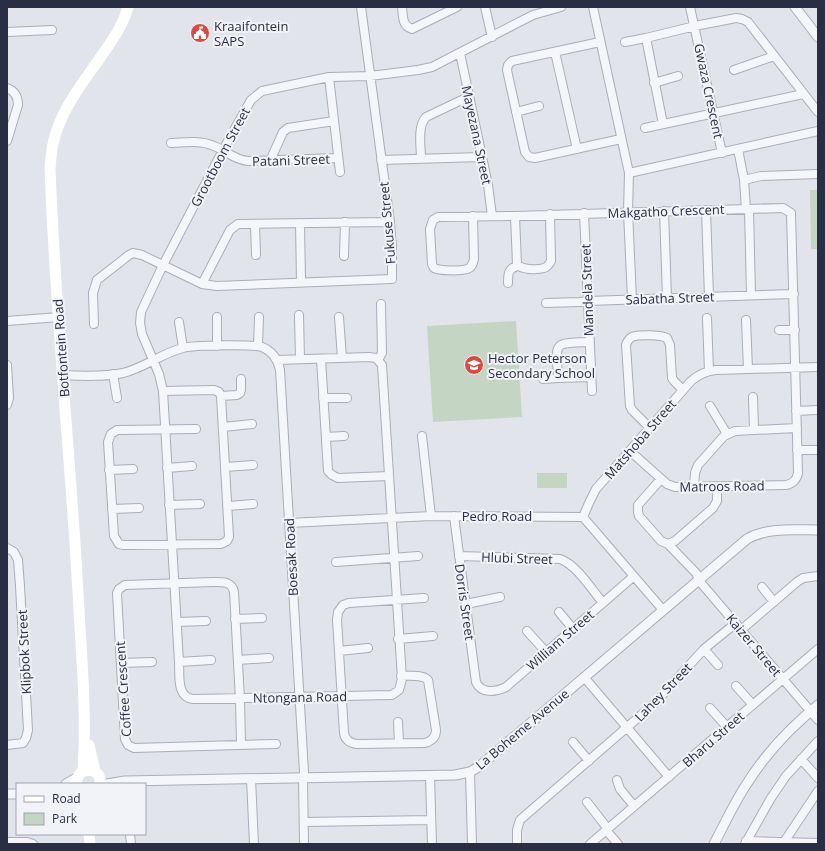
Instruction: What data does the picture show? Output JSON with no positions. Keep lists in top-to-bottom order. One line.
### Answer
{"streets":{"main road":["Botfontein Road"],"street":["Gwaza Crescent","Mayezana Street","Grootboom Street","Patani Street","Makgatho Crescent","Fukuse Street","Mandela Street","Sabatha Street","Matshoba Street","Matroos Road","Pedro Road","Boesak Road","Hlubi Street","Dorris Street","William Street","Kaizer Street","Klipbok Street","Coffee Crescent","Lahey Street","Ntongana Road","La Boheme Avenue","Bharu Street"]},"crossings":[["Mayezana Street","Grootboom Street"],["Mayezana Street","Makgatho Crescent"],["Grootboom Street","Patani Street"],["Grootboom Street","Fukuse Street"],["Grootboom Street","Ntongana Road"],["Makgatho Crescent","Mandela Street"],["Makgatho Crescent","Sabatha Street"],["Makgatho Crescent","Matshoba Street"],["Makgatho Crescent","Matroos Road"],["Mandela Street","Sabatha Street"],["Botfontein Road","La Boheme Avenue"],["Matshoba Street","Matroos Road"],["Matshoba Street","Pedro Road"],["Matroos Road","Kaizer Street"],["Pedro Road","Boesak Road"],["Pedro Road","Dorris Street"],["Pedro Road","Ntongana Road"],["Boesak Road","Ntongana Road"],["Boesak Road","La Boheme Avenue"],["Hlubi Street","Dorris Street"],["Hlubi Street","William Street"],["Dorris Street","William Street"],["Kaizer Street","Lahey Street"],["Kaizer Street","La Boheme Avenue"],["Kaizer Street","Bharu Street"],["Coffee Crescent","Ntongana Road"]],"places":{"public building":["Kraaifontein SAPS"],"school or university":["Hector Peterson Secondary School"]},"legend":["Road","Park"]}
